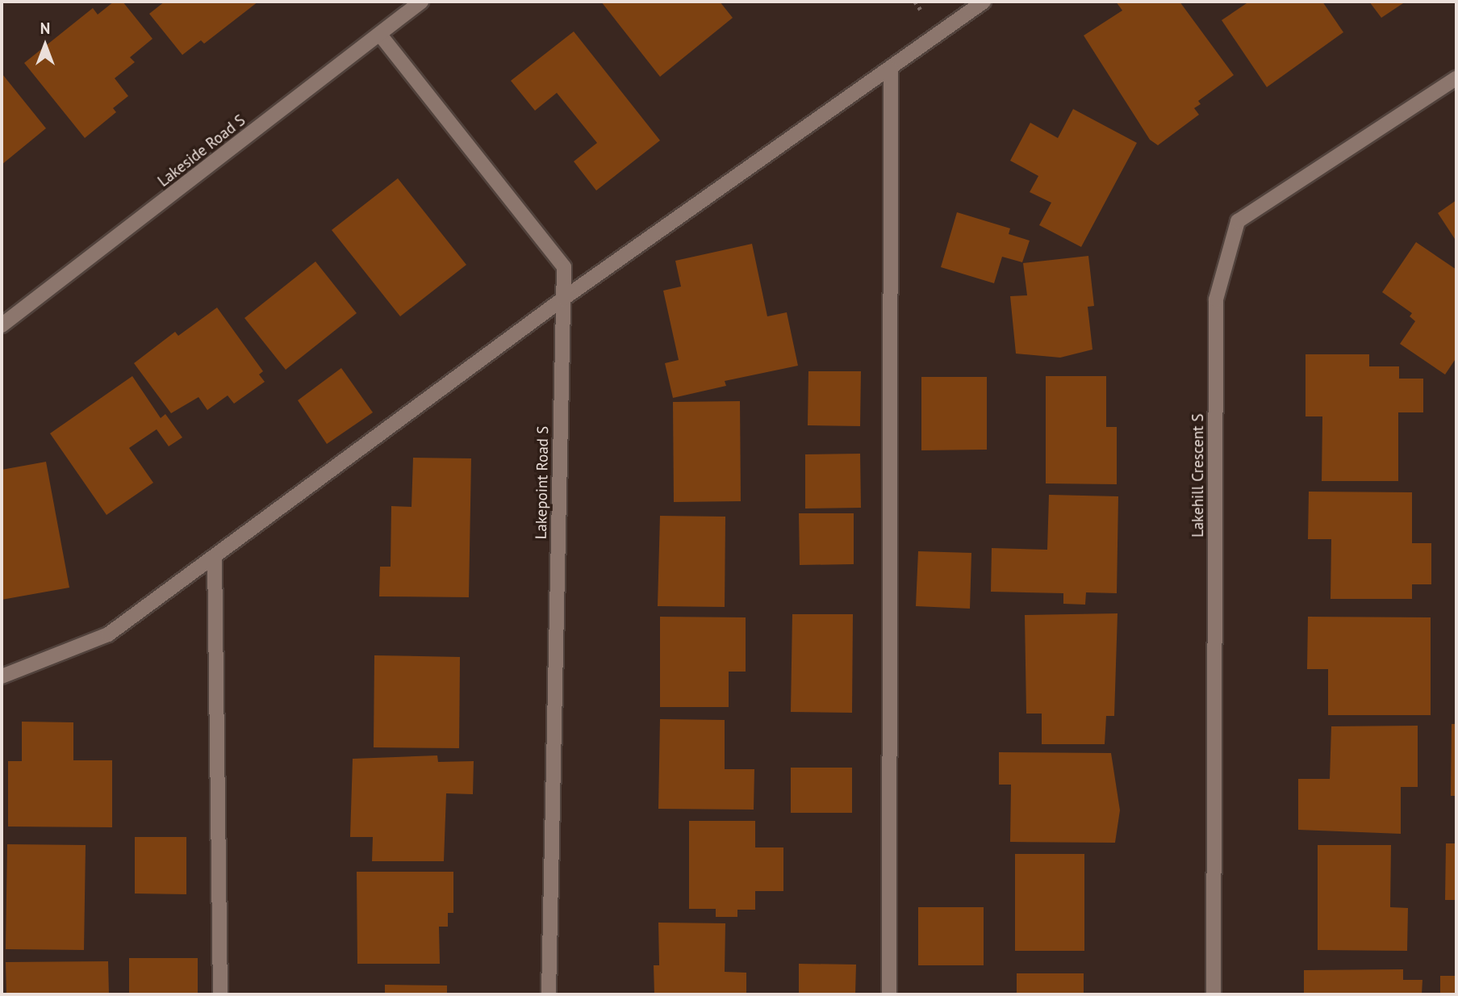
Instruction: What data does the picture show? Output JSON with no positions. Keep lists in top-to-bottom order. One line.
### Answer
{"streets":{"street":["Lakeside Road S","Lakehill Crescent S","Lakepoint Road S"]},"crossings":[["Lakeside Road S","Lakepoint Road S"]],"north":"top"}
